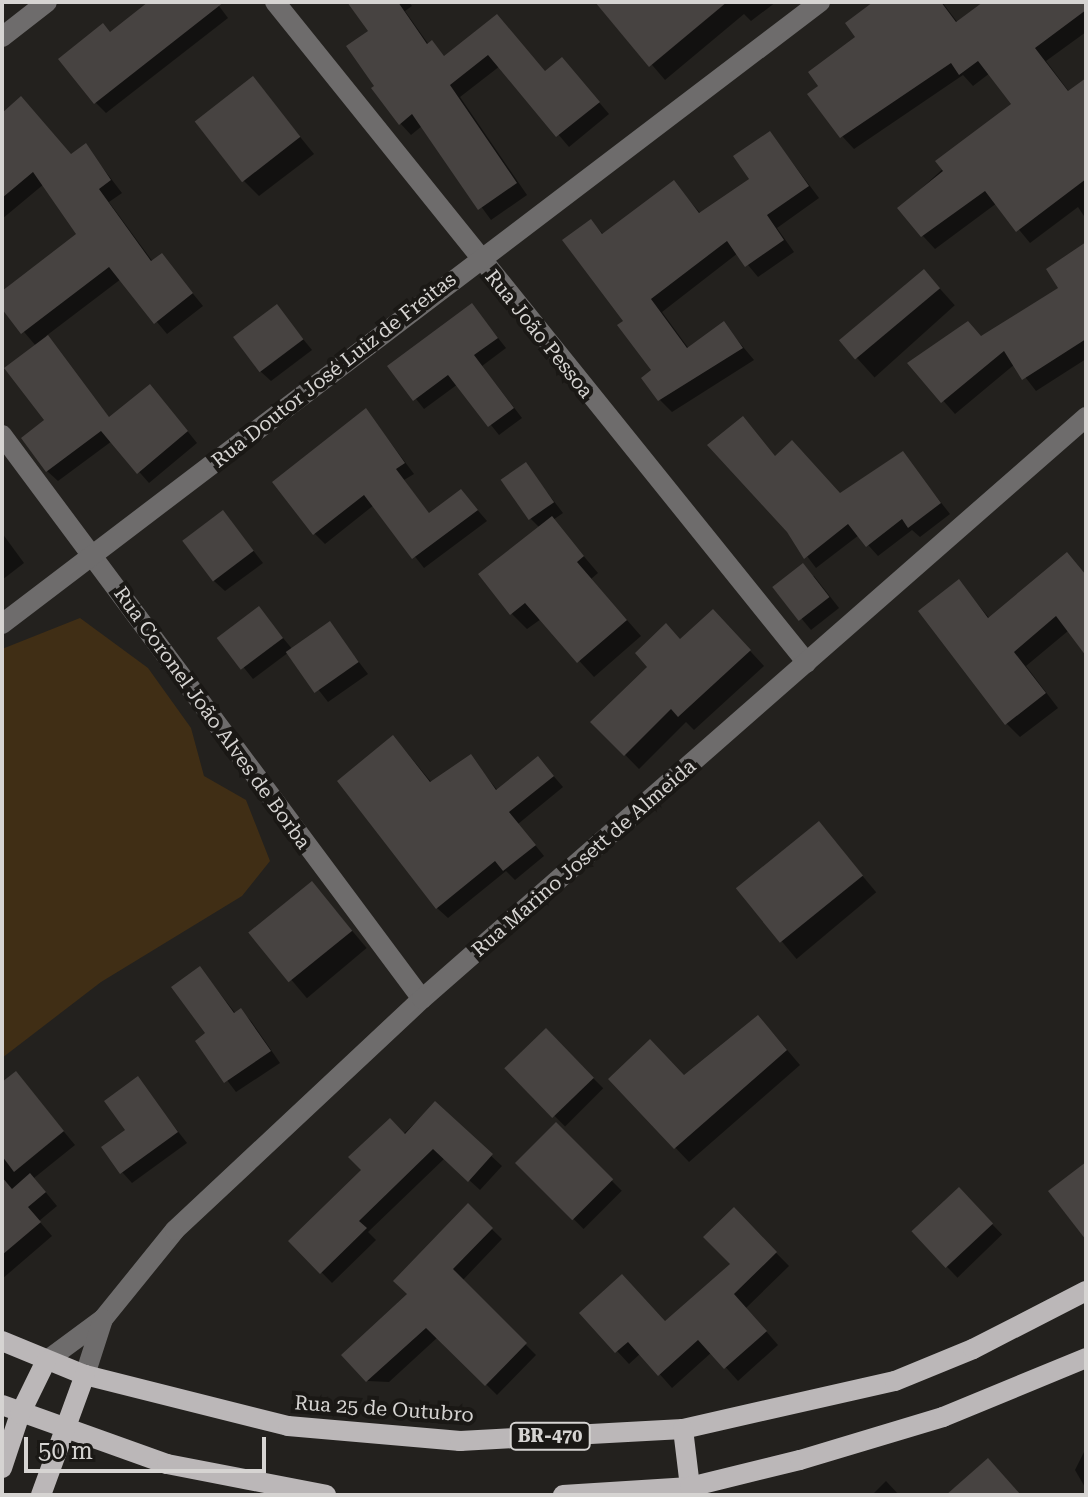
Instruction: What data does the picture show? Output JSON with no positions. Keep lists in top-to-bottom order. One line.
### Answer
{"streets":{"main road":["Rua 25 de Outubro","BR-470"],"street":["Rua João Pessoa","Rua Doutor José Luiz de Freitas","Rua Coronel João Alves de Borba","Rua Marino Josett de Almeida"]},"crossings":[["Rua João Pessoa","Rua Doutor José Luiz de Freitas"],["Rua João Pessoa","Rua Marino Josett de Almeida"],["Rua Doutor José Luiz de Freitas","Rua Coronel João Alves de Borba"],["Rua Coronel João Alves de Borba","Rua Marino Josett de Almeida"],["Rua Marino Josett de Almeida","Rua 25 de Outubro"]],"scale_bar":"50 m"}
